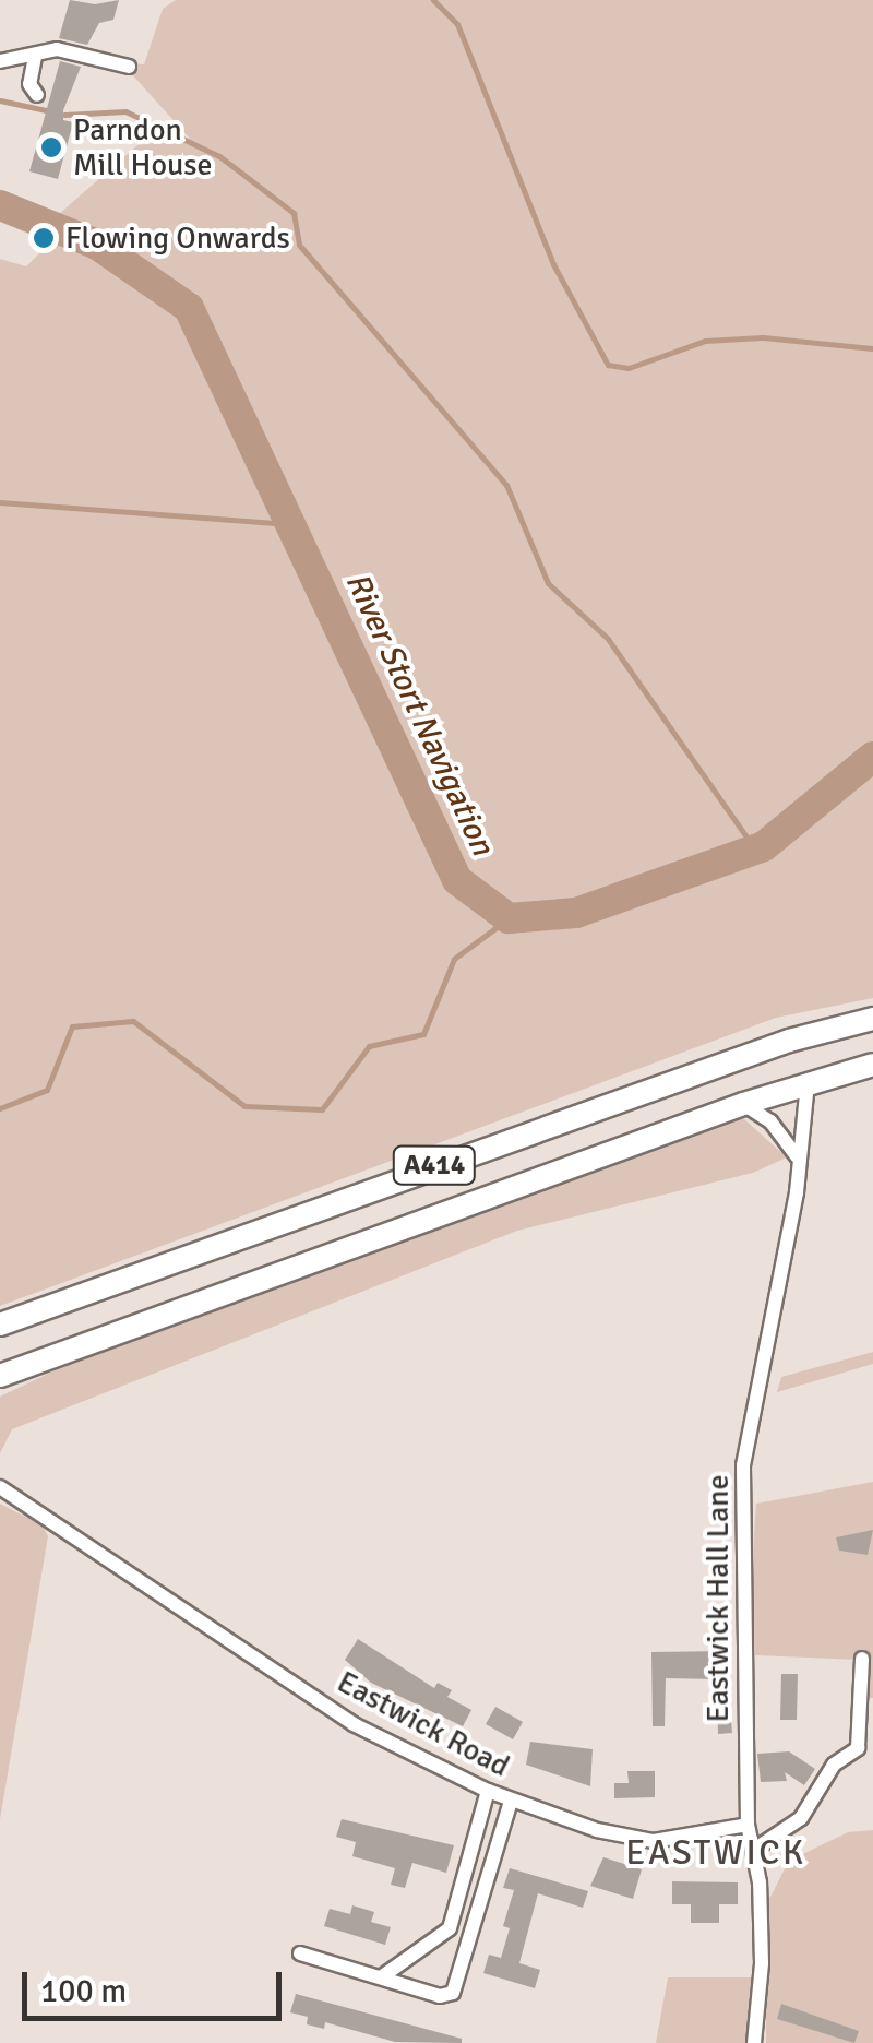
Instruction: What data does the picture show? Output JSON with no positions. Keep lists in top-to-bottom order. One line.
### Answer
{"streets":{"highway":["A414"],"street":["Eastwick Hall Lane","Eastwick Road"]},"crossings":[["A414","Eastwick Hall Lane"],["Eastwick Hall Lane","Eastwick Road"]],"districts":["EASTWICK"],"water":["River Stort Navigation"],"places":["Parndon Mill House","Flowing Onwards"],"scale_bar":"100 m"}
